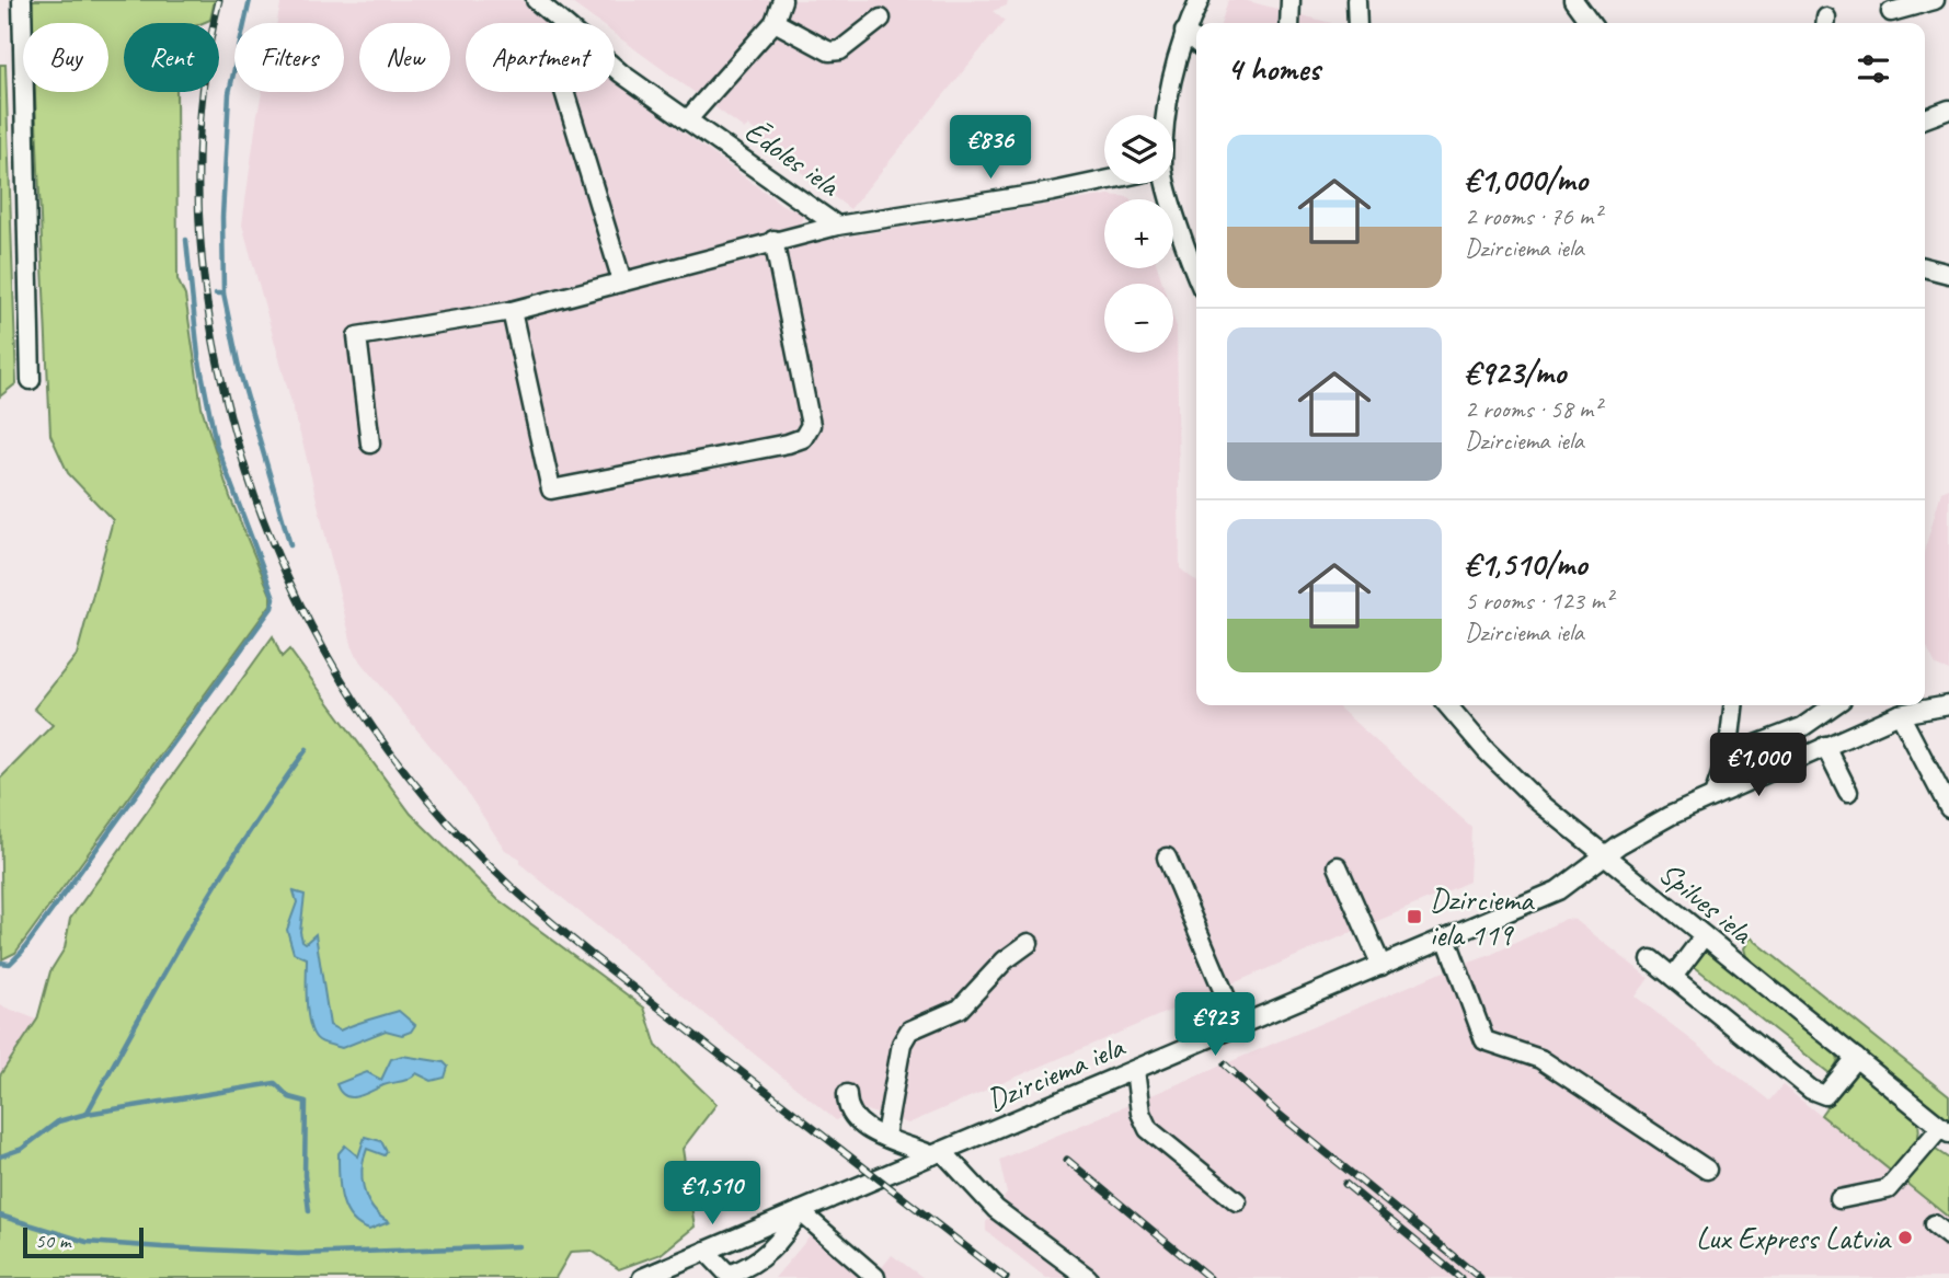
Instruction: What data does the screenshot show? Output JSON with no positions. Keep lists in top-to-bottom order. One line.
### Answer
{"streets":{"street":["Ēdoles iela","Spilves iela","Dzirciema iela"]},"crossings":[["Spilves iela","Dzirciema iela"]],"places":{"transit":["Dzirciema iela 119"],"other":["Lux Express Latvia"]},"scale_bar":"50 m","page":{"chip":["Buy","Rent","Filters","New","Apartment"],"heading":"4 homes","map_buttons":["+","−"],"price":["€836","€1,000","€923","€1,510"],"list":[{"name":"€1,000/mo","note":"2 rooms · 76 m² · Dzirciema iela"},{"name":"€923/mo","note":"2 rooms · 58 m² · Dzirciema iela"},{"name":"€1,510/mo","note":"5 rooms · 123 m² · Dzirciema iela"}],"scale":"50 m"}}
